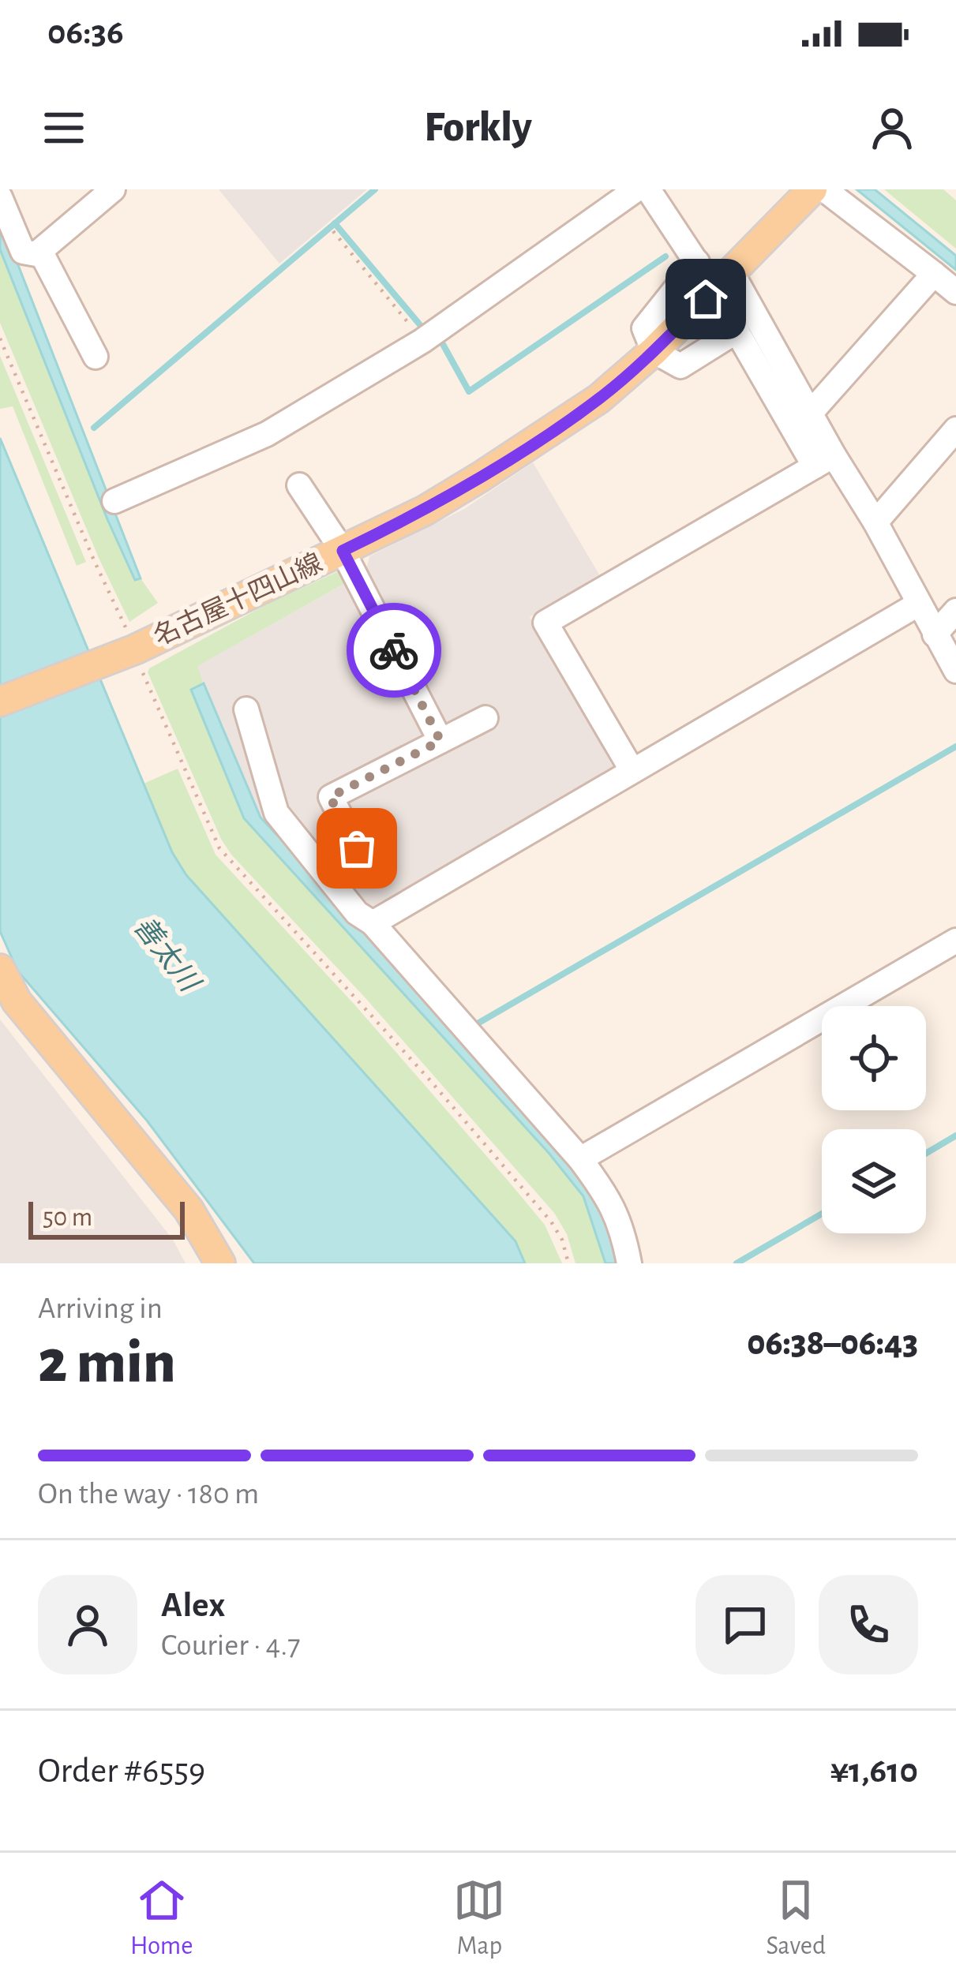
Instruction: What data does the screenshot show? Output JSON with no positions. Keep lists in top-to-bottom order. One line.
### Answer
{"streets":{"main road":["名古屋十四山線"]},"water":["善太川"],"scale_bar":"50 m","page":{"status":"06:36","header":"Forkly","scale":"50 m","heading":["2 min","Arriving in","06:38–06:43"],"panel":["Alex","Courier · 4.7","Order #6559","¥1,610"],"bar":"On the way · 180 m","tabs":["Home","Map","Saved"]}}
